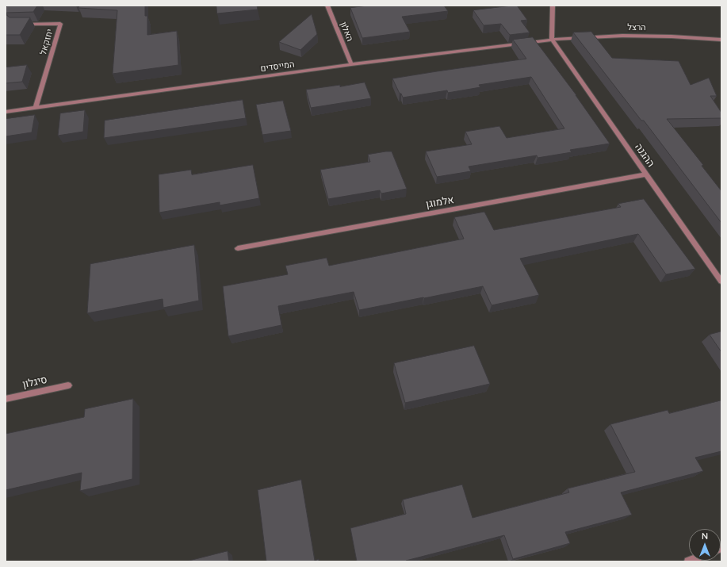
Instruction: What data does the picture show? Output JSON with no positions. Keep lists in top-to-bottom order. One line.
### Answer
{"streets":{"street":["הרצל","האלון","יחזקאל","המייסדים","ההגנה","אלמוגן","סיגלון"]},"crossings":[["הרצל","המייסדים"],["הרצל","ההגנה"],["האלון","המייסדים"],["יחזקאל","המייסדים"],["המייסדים","ההגנה"],["ההגנה","אלמוגן"]],"north":"top"}
